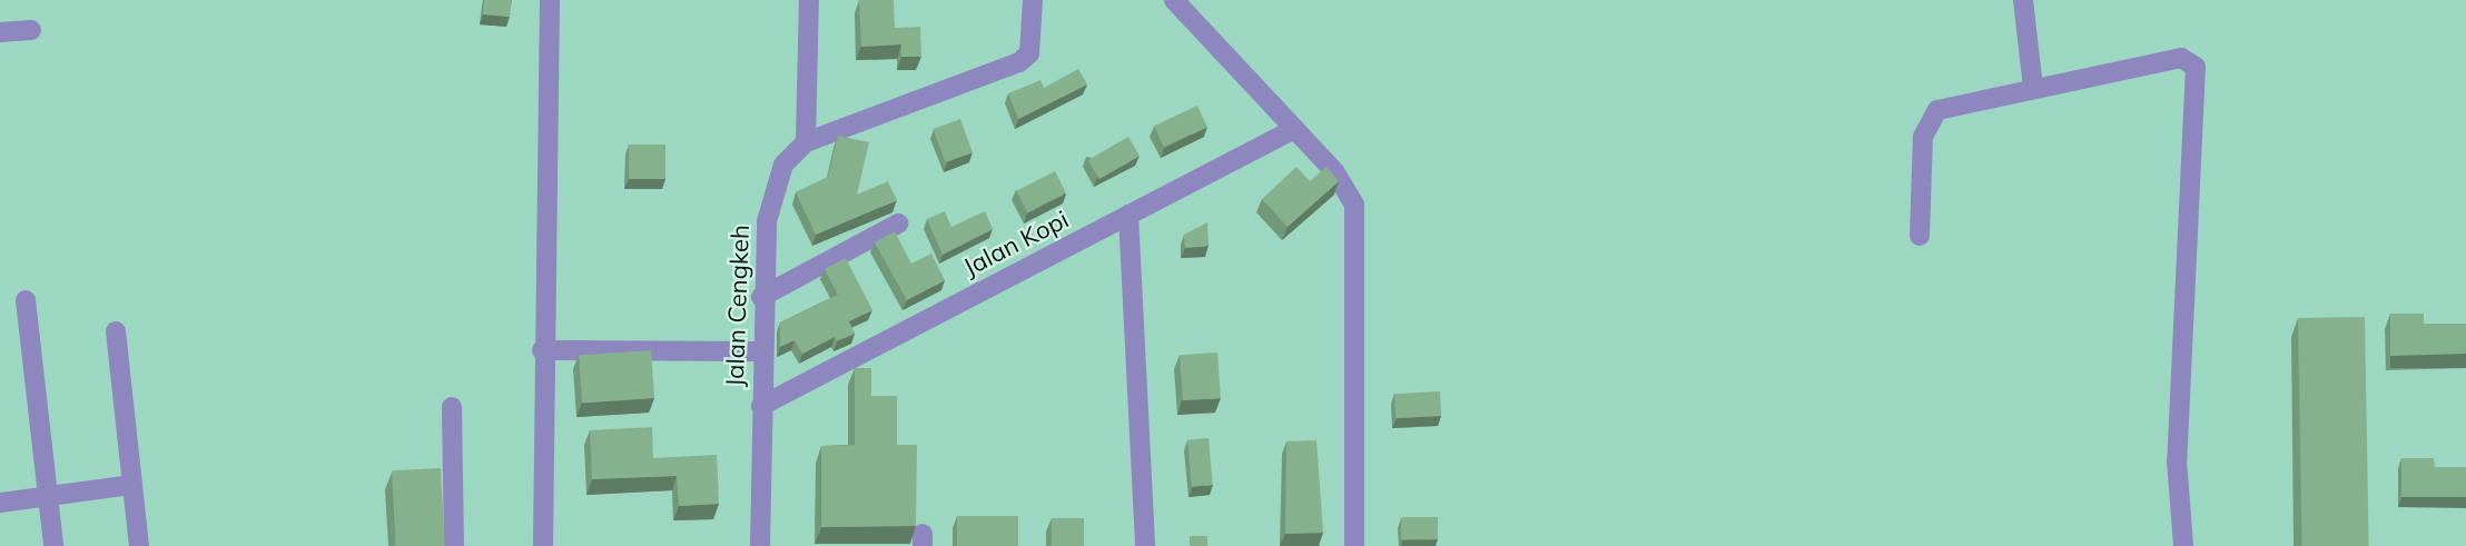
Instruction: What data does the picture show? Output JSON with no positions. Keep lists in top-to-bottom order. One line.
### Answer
{"streets":{"street":["Jalan Kopi","Jalan Cengkeh"]},"crossings":[["Jalan Kopi","Jalan Cengkeh"]]}
